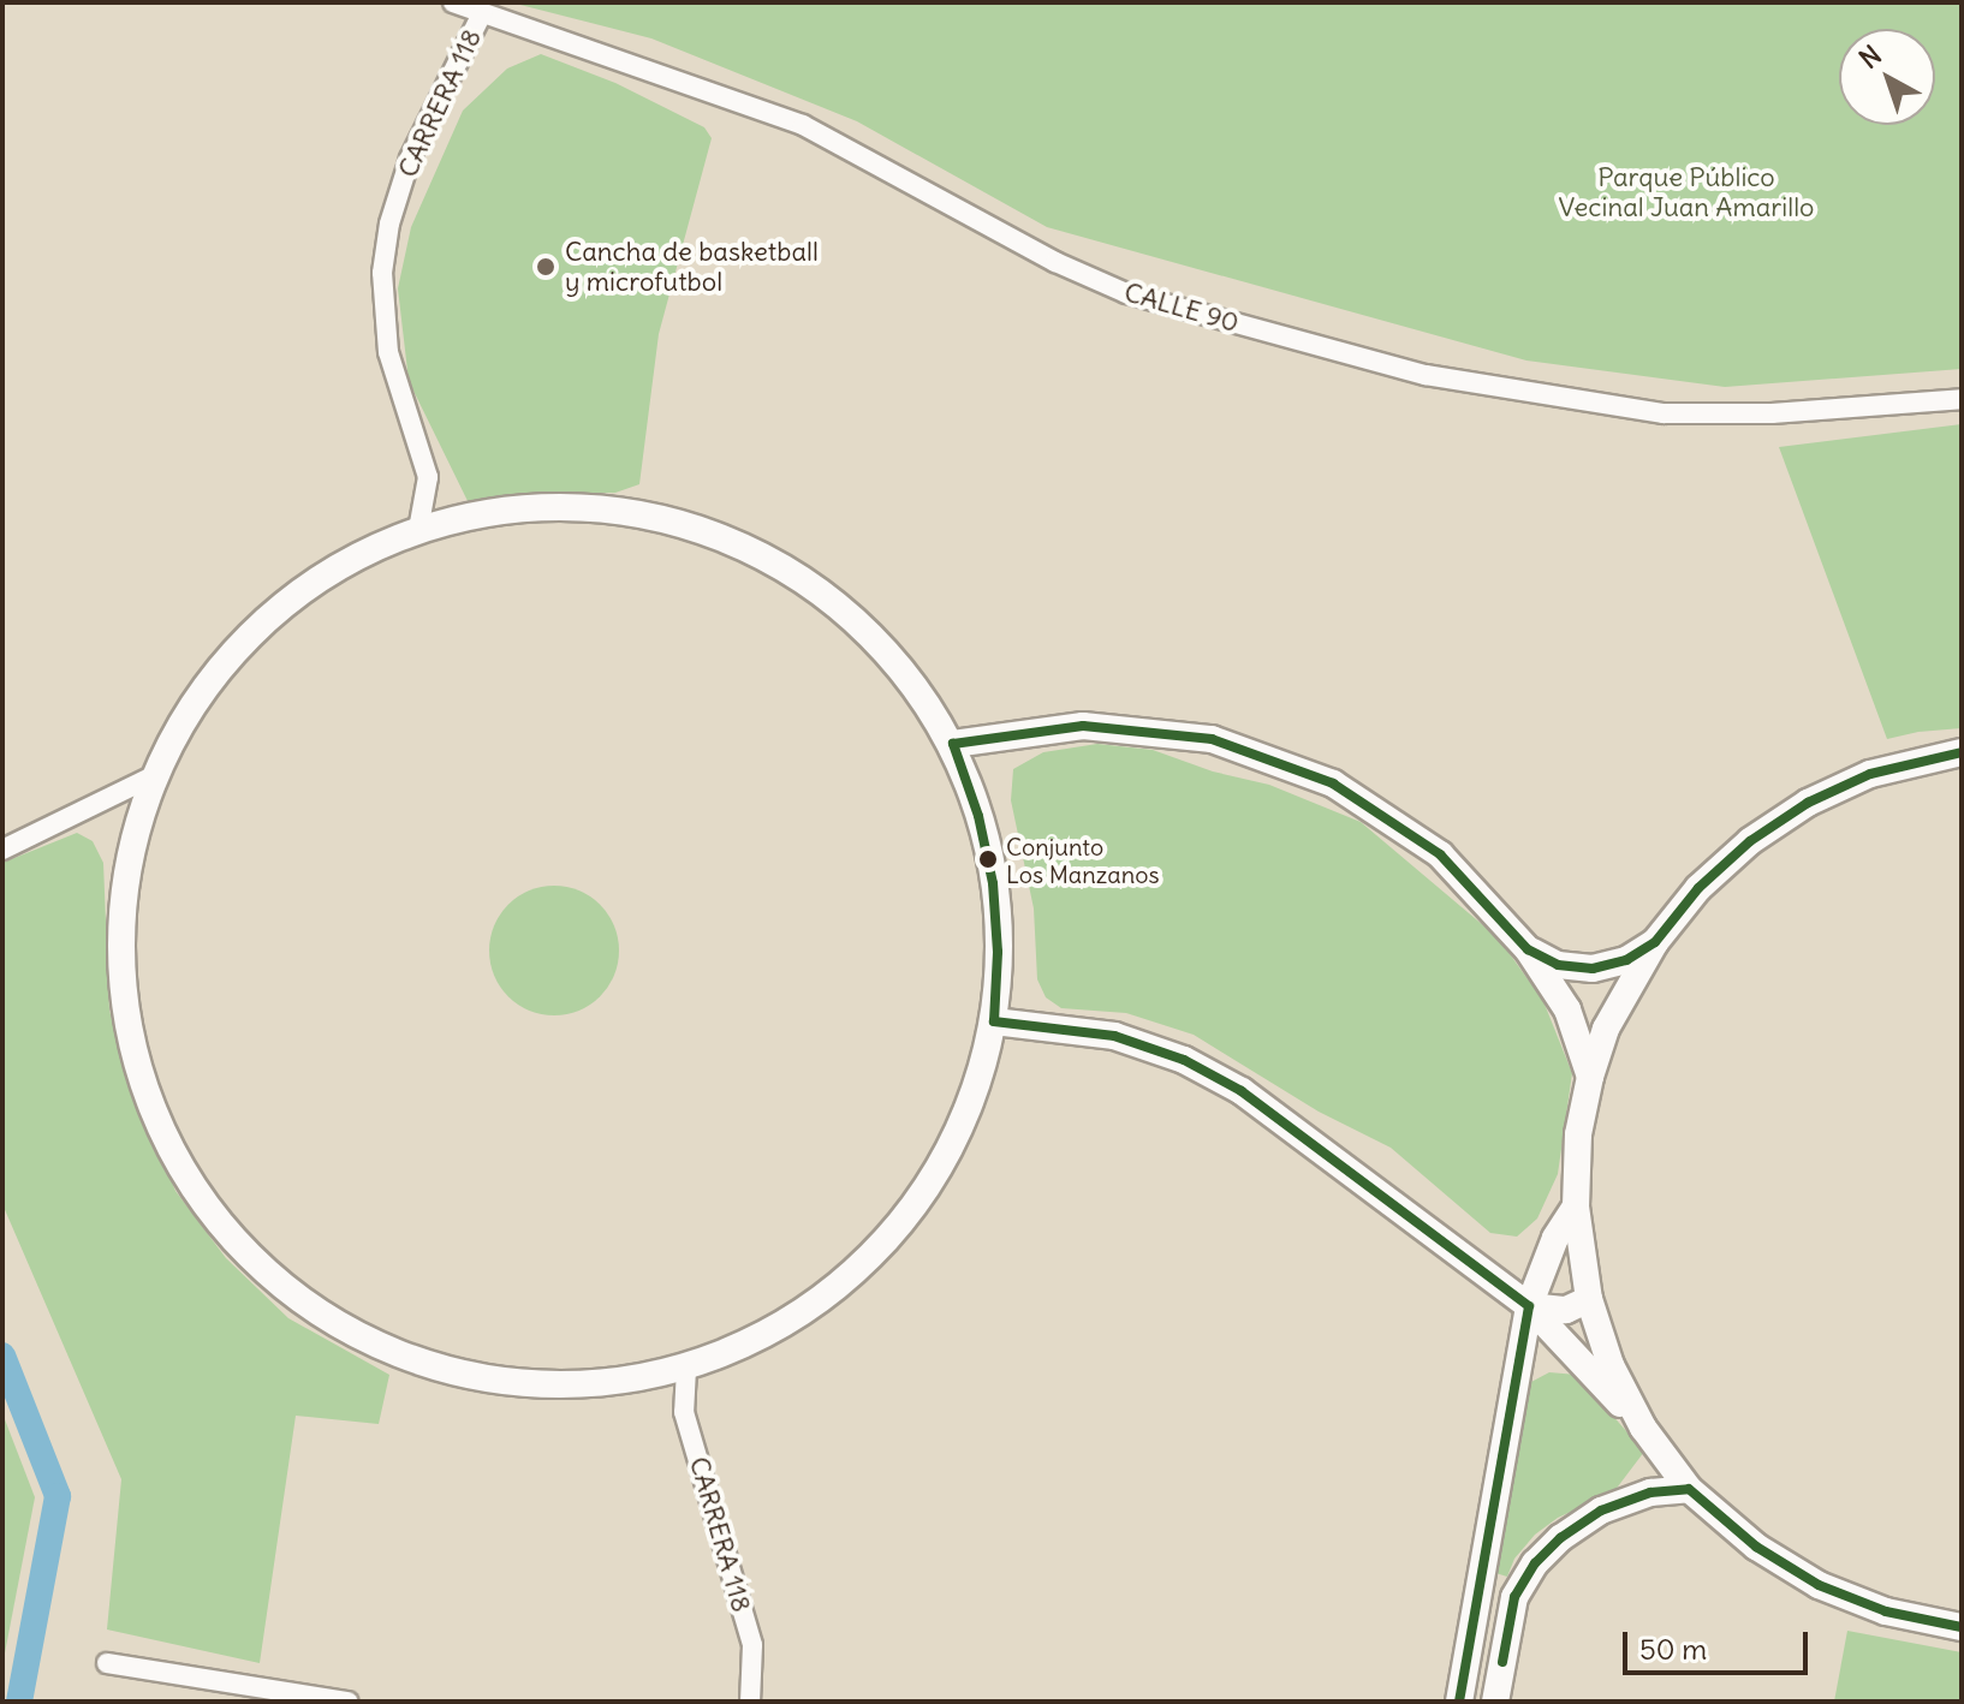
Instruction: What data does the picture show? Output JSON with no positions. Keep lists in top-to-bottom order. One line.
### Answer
{"streets":{"street":["CARRERA 118","CALLE 90"]},"crossings":[["CARRERA 118","CALLE 90"]],"parks":["Parque Público Vecinal Juan Amarillo"],"places":["Cancha de basketball y microfutbol","Conjunto Los Manzanos"],"scale_bar":"50 m","north":"top left"}
